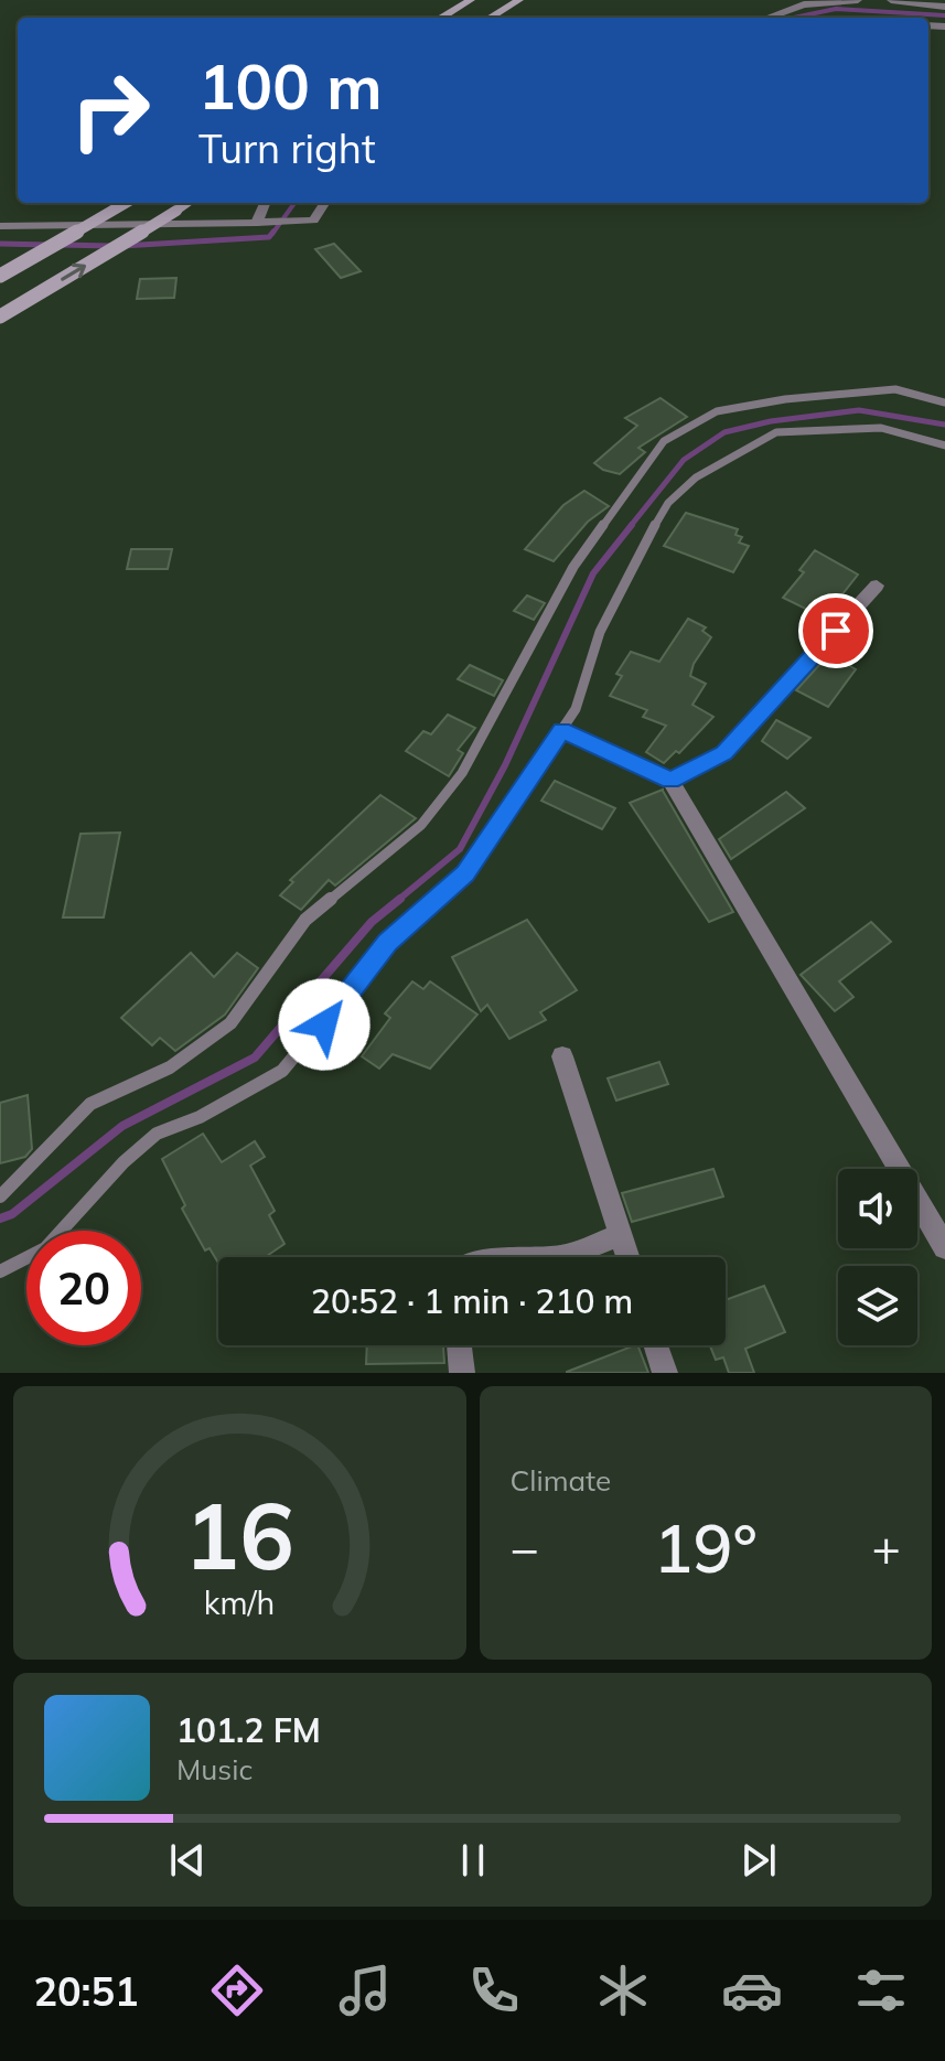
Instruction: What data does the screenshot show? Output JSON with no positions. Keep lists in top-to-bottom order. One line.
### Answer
{"page":{"turn":["100 m","Turn right"],"limit":"20","trip":"20:52 · 1 min · 210 m","tile":"Climate","heat":["−","19°","+"],"song":["101.2 FM","Music"],"tabs":"20:51","gauge":["16","km/h"]}}
